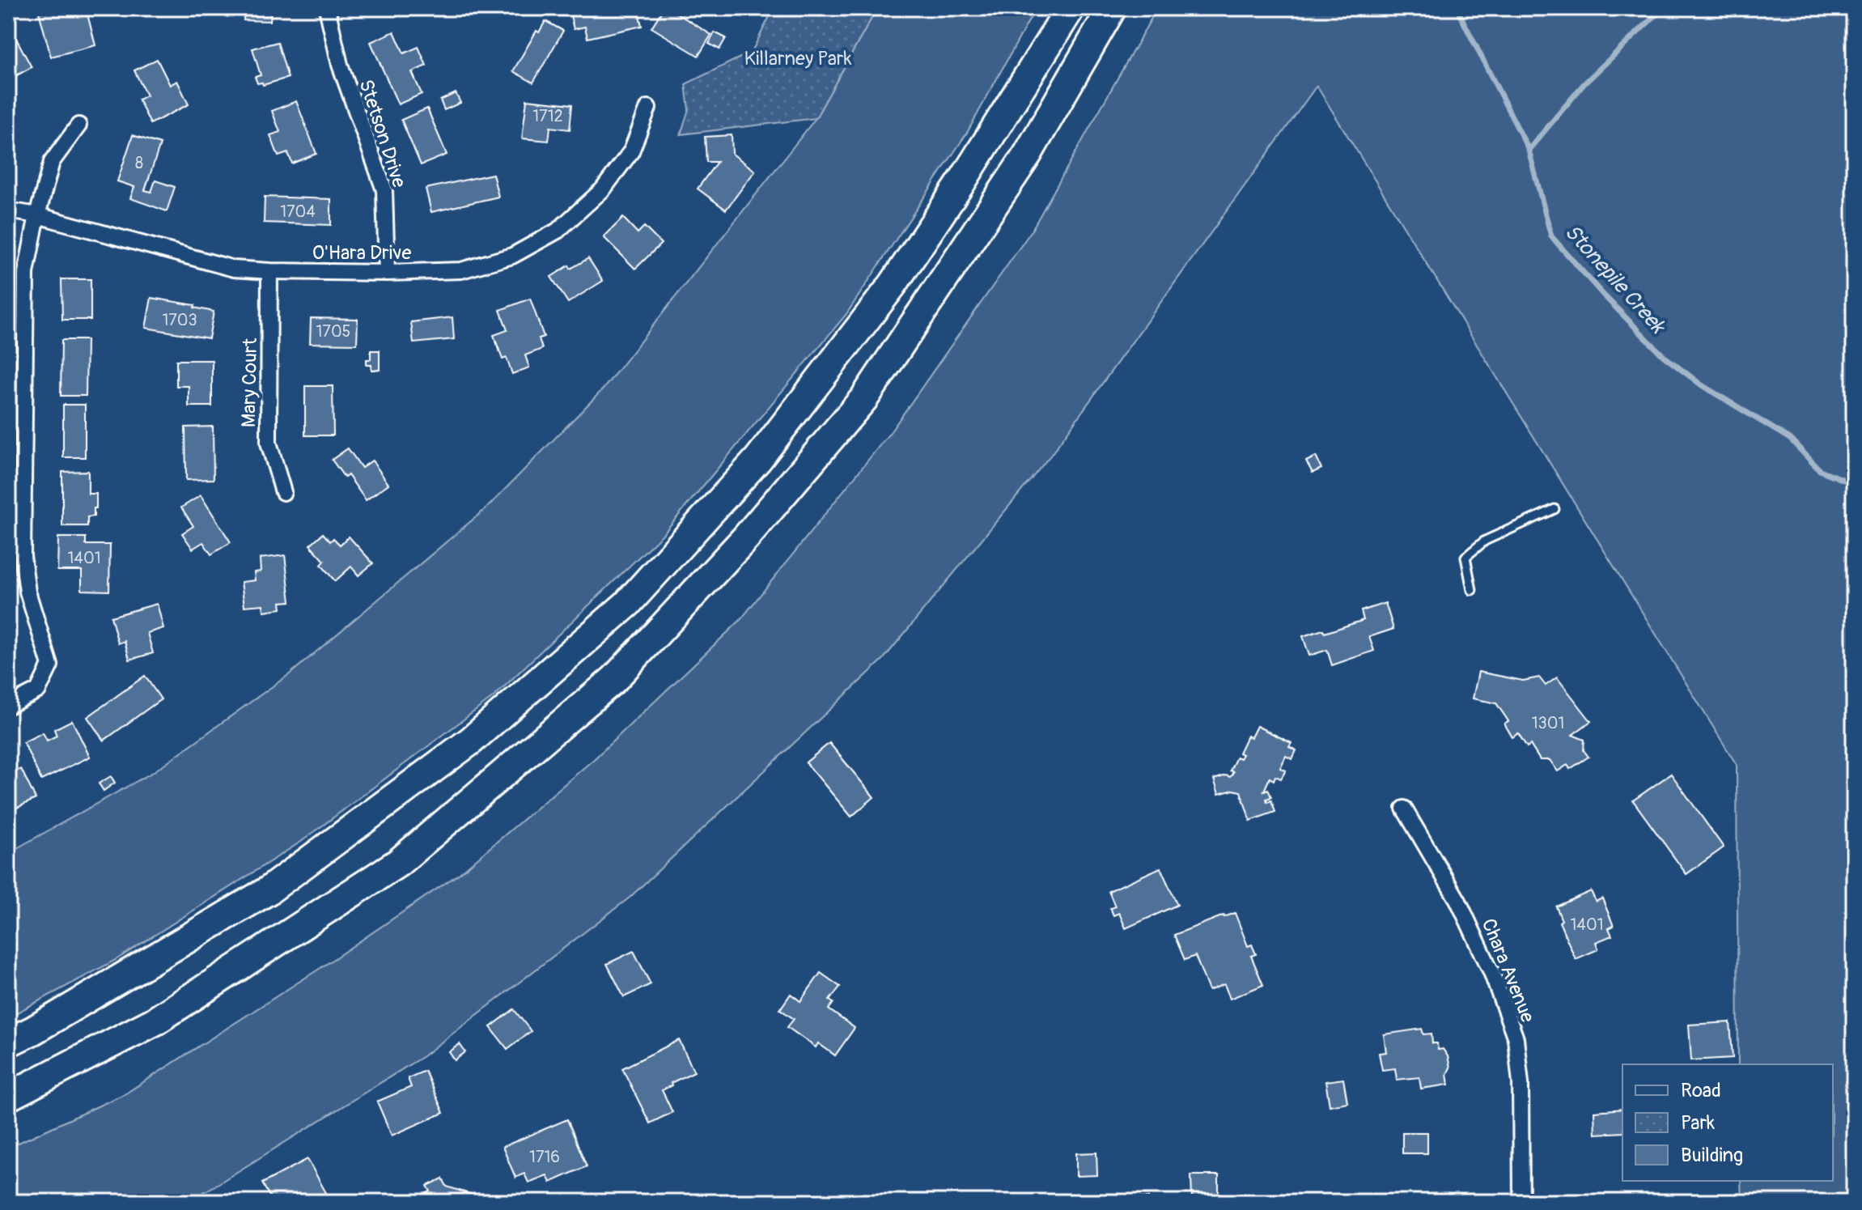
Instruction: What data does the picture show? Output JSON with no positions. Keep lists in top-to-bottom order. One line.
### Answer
{"streets":{"street":["Stetson Drive","O'Hara Drive","Mary Court","Chara Avenue"]},"crossings":[["Stetson Drive","O'Hara Drive"],["O'Hara Drive","Mary Court"]],"water":["Stonepile Creek"],"parks":["Killarney Park"],"house_numbers":["1712","8","1704","1703","1705","1401","1301","1401","1716"],"legend":["Road","Park","Building"]}
